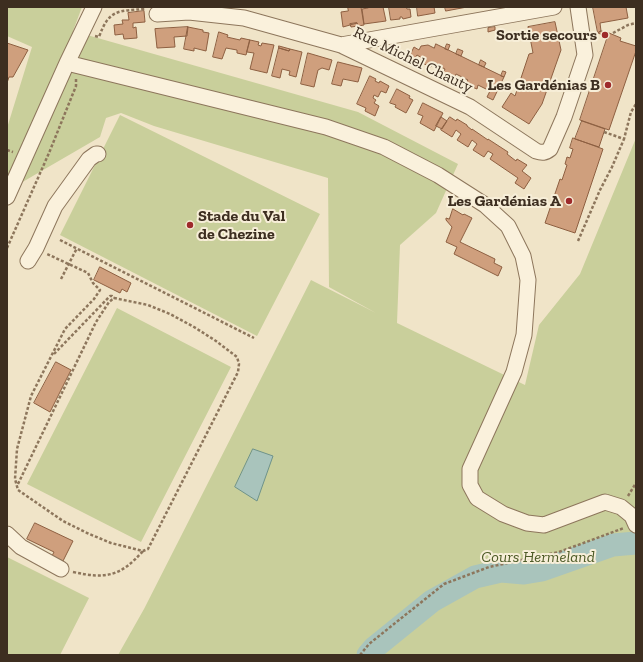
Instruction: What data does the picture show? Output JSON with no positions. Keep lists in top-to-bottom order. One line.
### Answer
{"streets":{"street":["Rue Michel Chauty"]},"parks":["Cours Hermeland"],"places":["Sortie secours","Les Gardénias B","Les Gardénias A","Stade du Val de Chezine"]}
